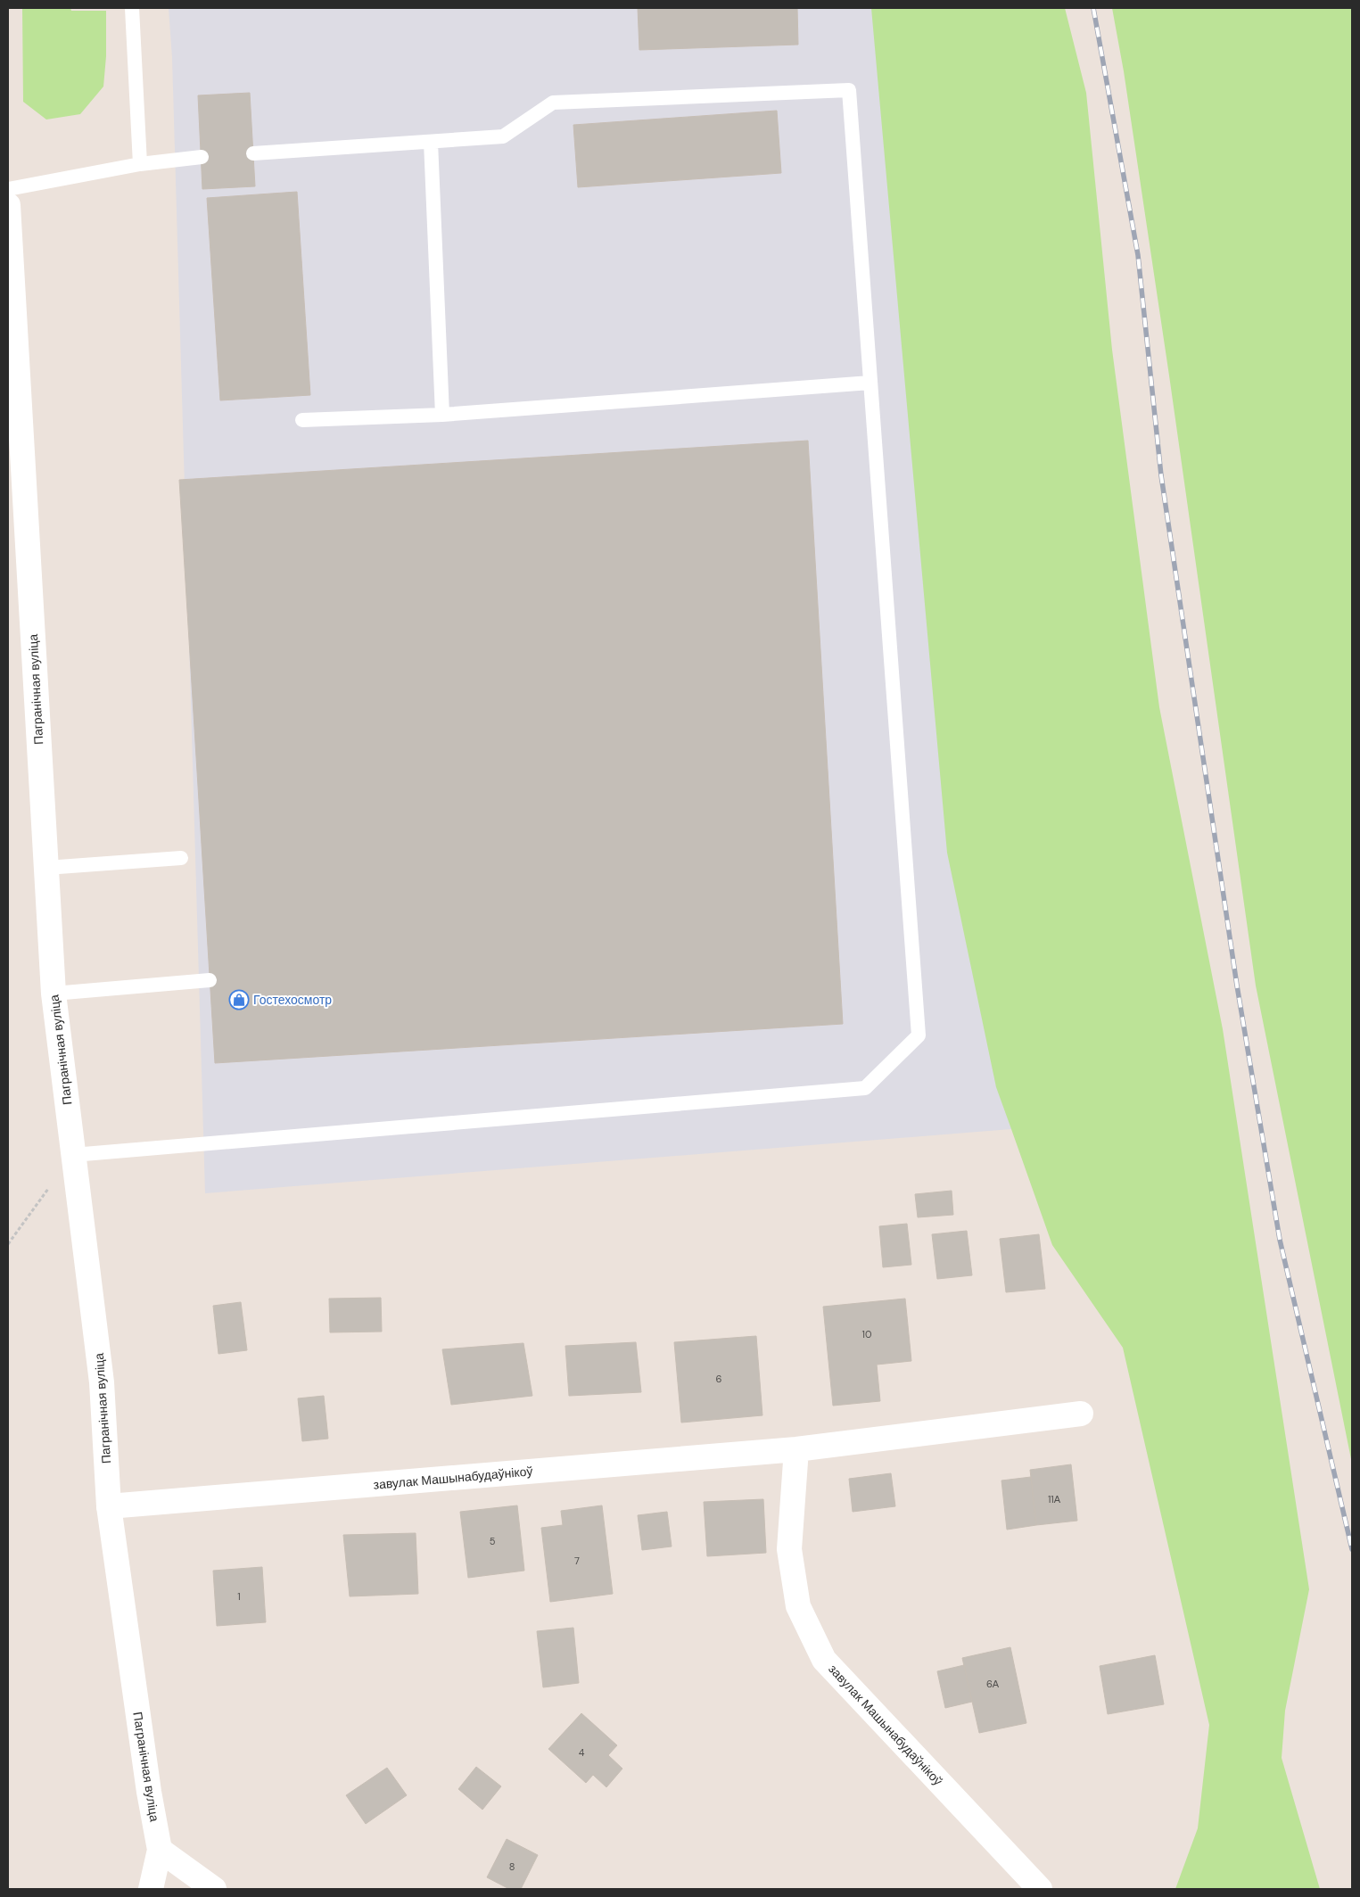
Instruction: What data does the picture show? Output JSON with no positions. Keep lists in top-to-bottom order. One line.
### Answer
{"streets":{"street":["Пагранічная вуліца","завулак Машынабудаўнікоў"]},"crossings":[["Пагранічная вуліца","завулак Машынабудаўнікоў"]],"places":{"shop":["Гостехосмотр"]},"house_numbers":["10","6","11А","5","7","1","6А","4","8"]}
